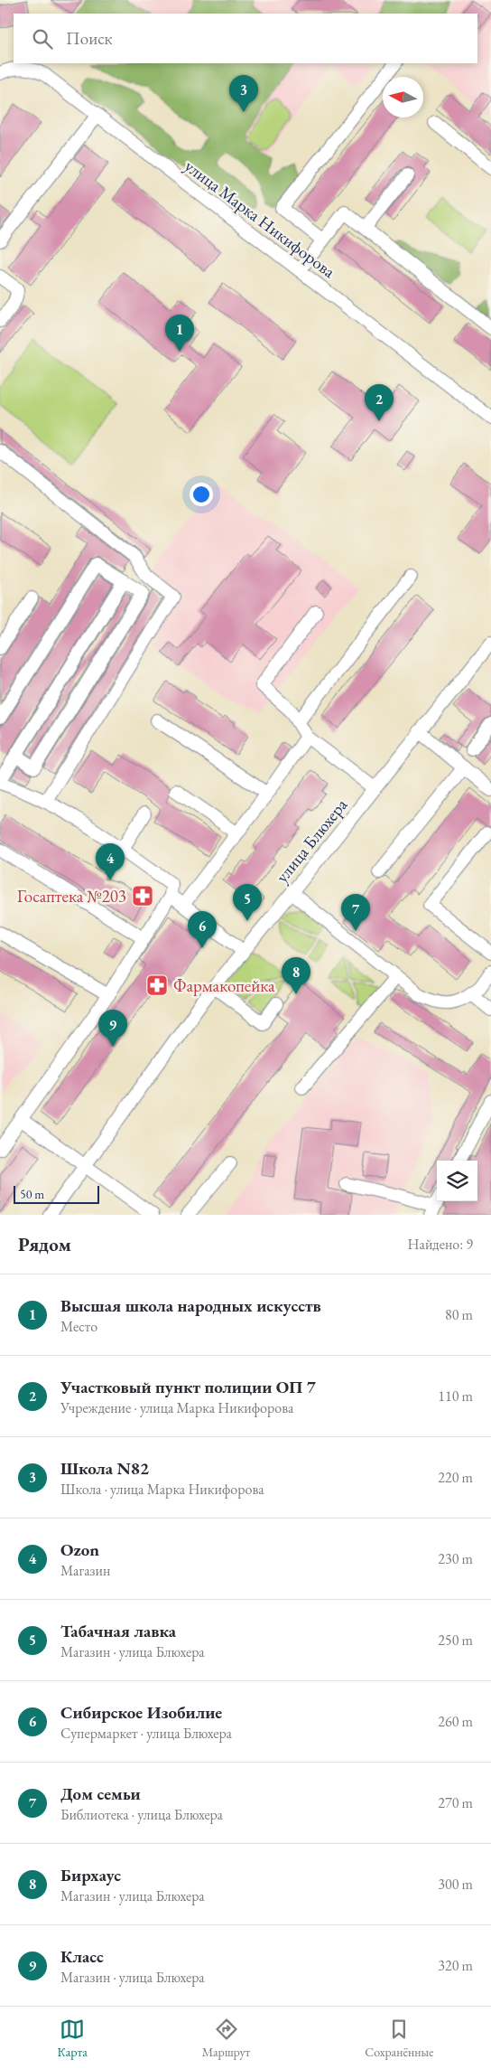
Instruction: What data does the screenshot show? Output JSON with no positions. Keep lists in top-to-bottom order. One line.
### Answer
{"streets":{"street":["улица Марка Никифорова","улица Блюхера"]},"places":{"pharmacy":["Госаптека №203","Фармакопейка"]},"scale_bar":"50 m","north":"left","page":{"search":"Поиск","pins":["3","1","2","4","5","7","6","8","9"],"scale":"50 m","heading":["Рядом","Найдено: 9"],"list":[{"mark":"1","name":"Высшая школа народных искусств","note":"Место","value":"80 m"},{"mark":"2","name":"Участковый пункт полиции ОП 7","note":"Учреждение · улица Марка Никифорова","value":"110 m"},{"mark":"3","name":"Школа N82","note":"Школа · улица Марка Никифорова","value":"220 m"},{"mark":"4","name":"Ozon","note":"Магазин","value":"230 m"},{"mark":"5","name":"Табачная лавка","note":"Магазин · улица Блюхера","value":"250 m"},{"mark":"6","name":"Сибирское Изобилие","note":"Супермаркет · улица Блюхера","value":"260 m"},{"mark":"7","name":"Дом семьи","note":"Библиотека · улица Блюхера","value":"270 m"},{"mark":"8","name":"Бирхаус","note":"Магазин · улица Блюхера","value":"300 m"},{"mark":"9","name":"Класс","note":"Магазин · улица Блюхера","value":"320 m"}],"nav":["Карта","Маршрут","Сохранённые"]}}
